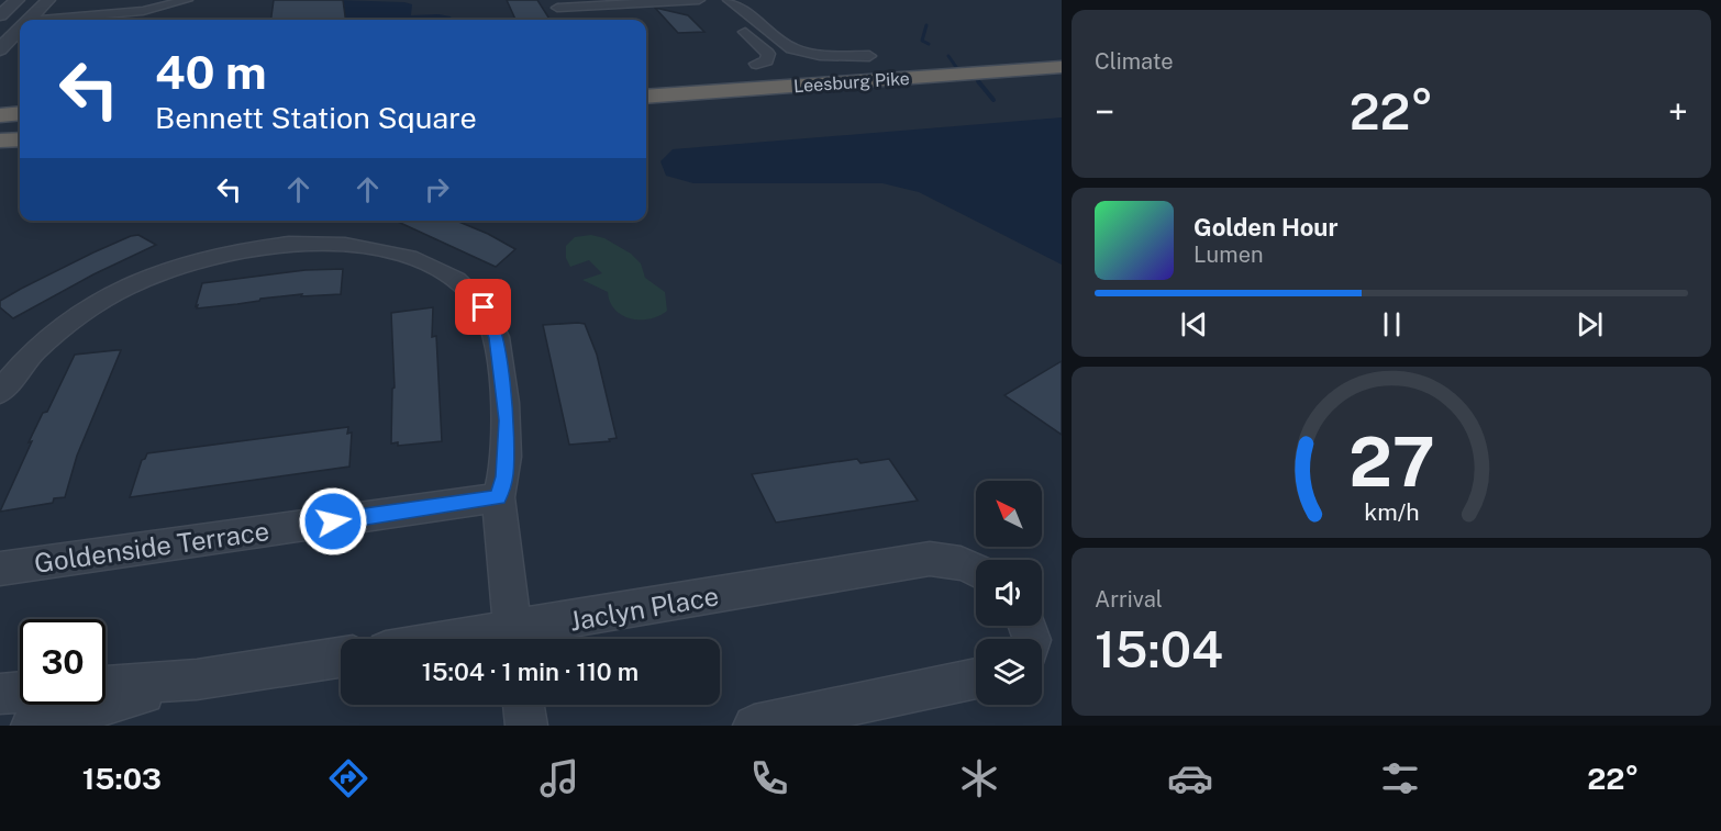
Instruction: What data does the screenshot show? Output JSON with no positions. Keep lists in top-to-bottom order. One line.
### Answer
{"streets":{"highway":["Leesburg Pike"],"street":["Goldenside Terrace","Jaclyn Place"]},"north":"top left","page":{"tile":["Climate",["Arrival","15:04"]],"turn":["40 m","Bennett Station Square"],"heat":["−","22°","+"],"song":["Golden Hour","Lumen"],"limit":"30","trip":"15:04 · 1 min · 110 m","tabs":["15:03","22°"],"gauge":["27","km/h"]}}
